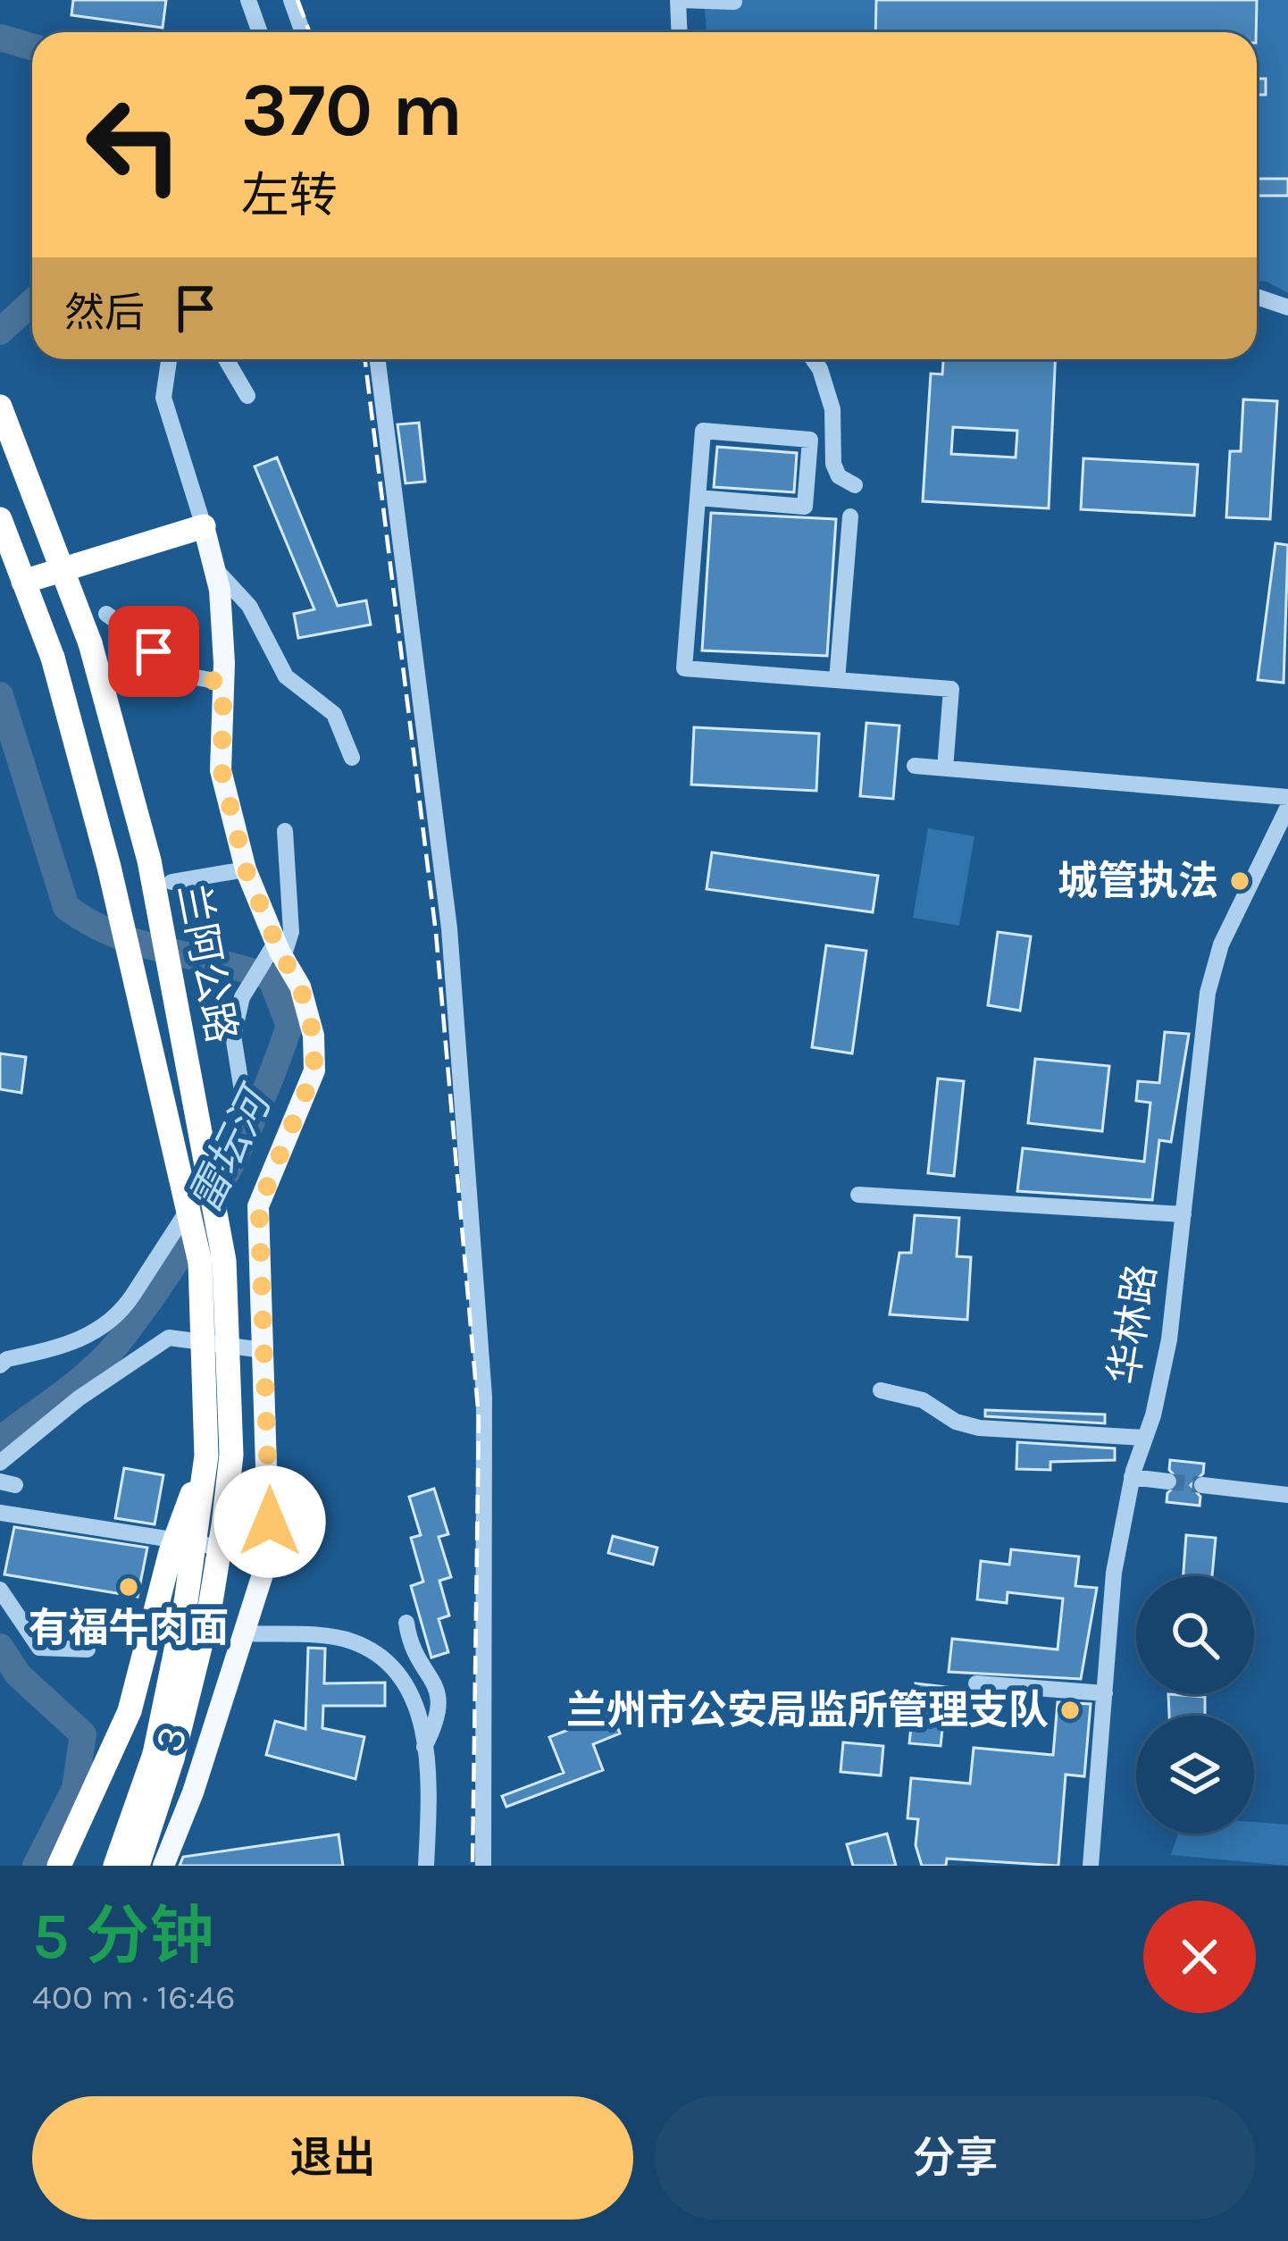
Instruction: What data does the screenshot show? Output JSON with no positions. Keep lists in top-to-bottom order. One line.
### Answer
{"streets":{"highway":["兰阿公路"],"main road":["3"],"street":["华林路"]},"water":["雷坛河"],"places":["城管执法","有福牛肉面","兰州市公安局监所管理支队"],"page":{"turn":["370 m","左转"],"then":"然后","heading":["5 分钟","400 m · 16:46"],"buttons":["退出","分享"]}}
